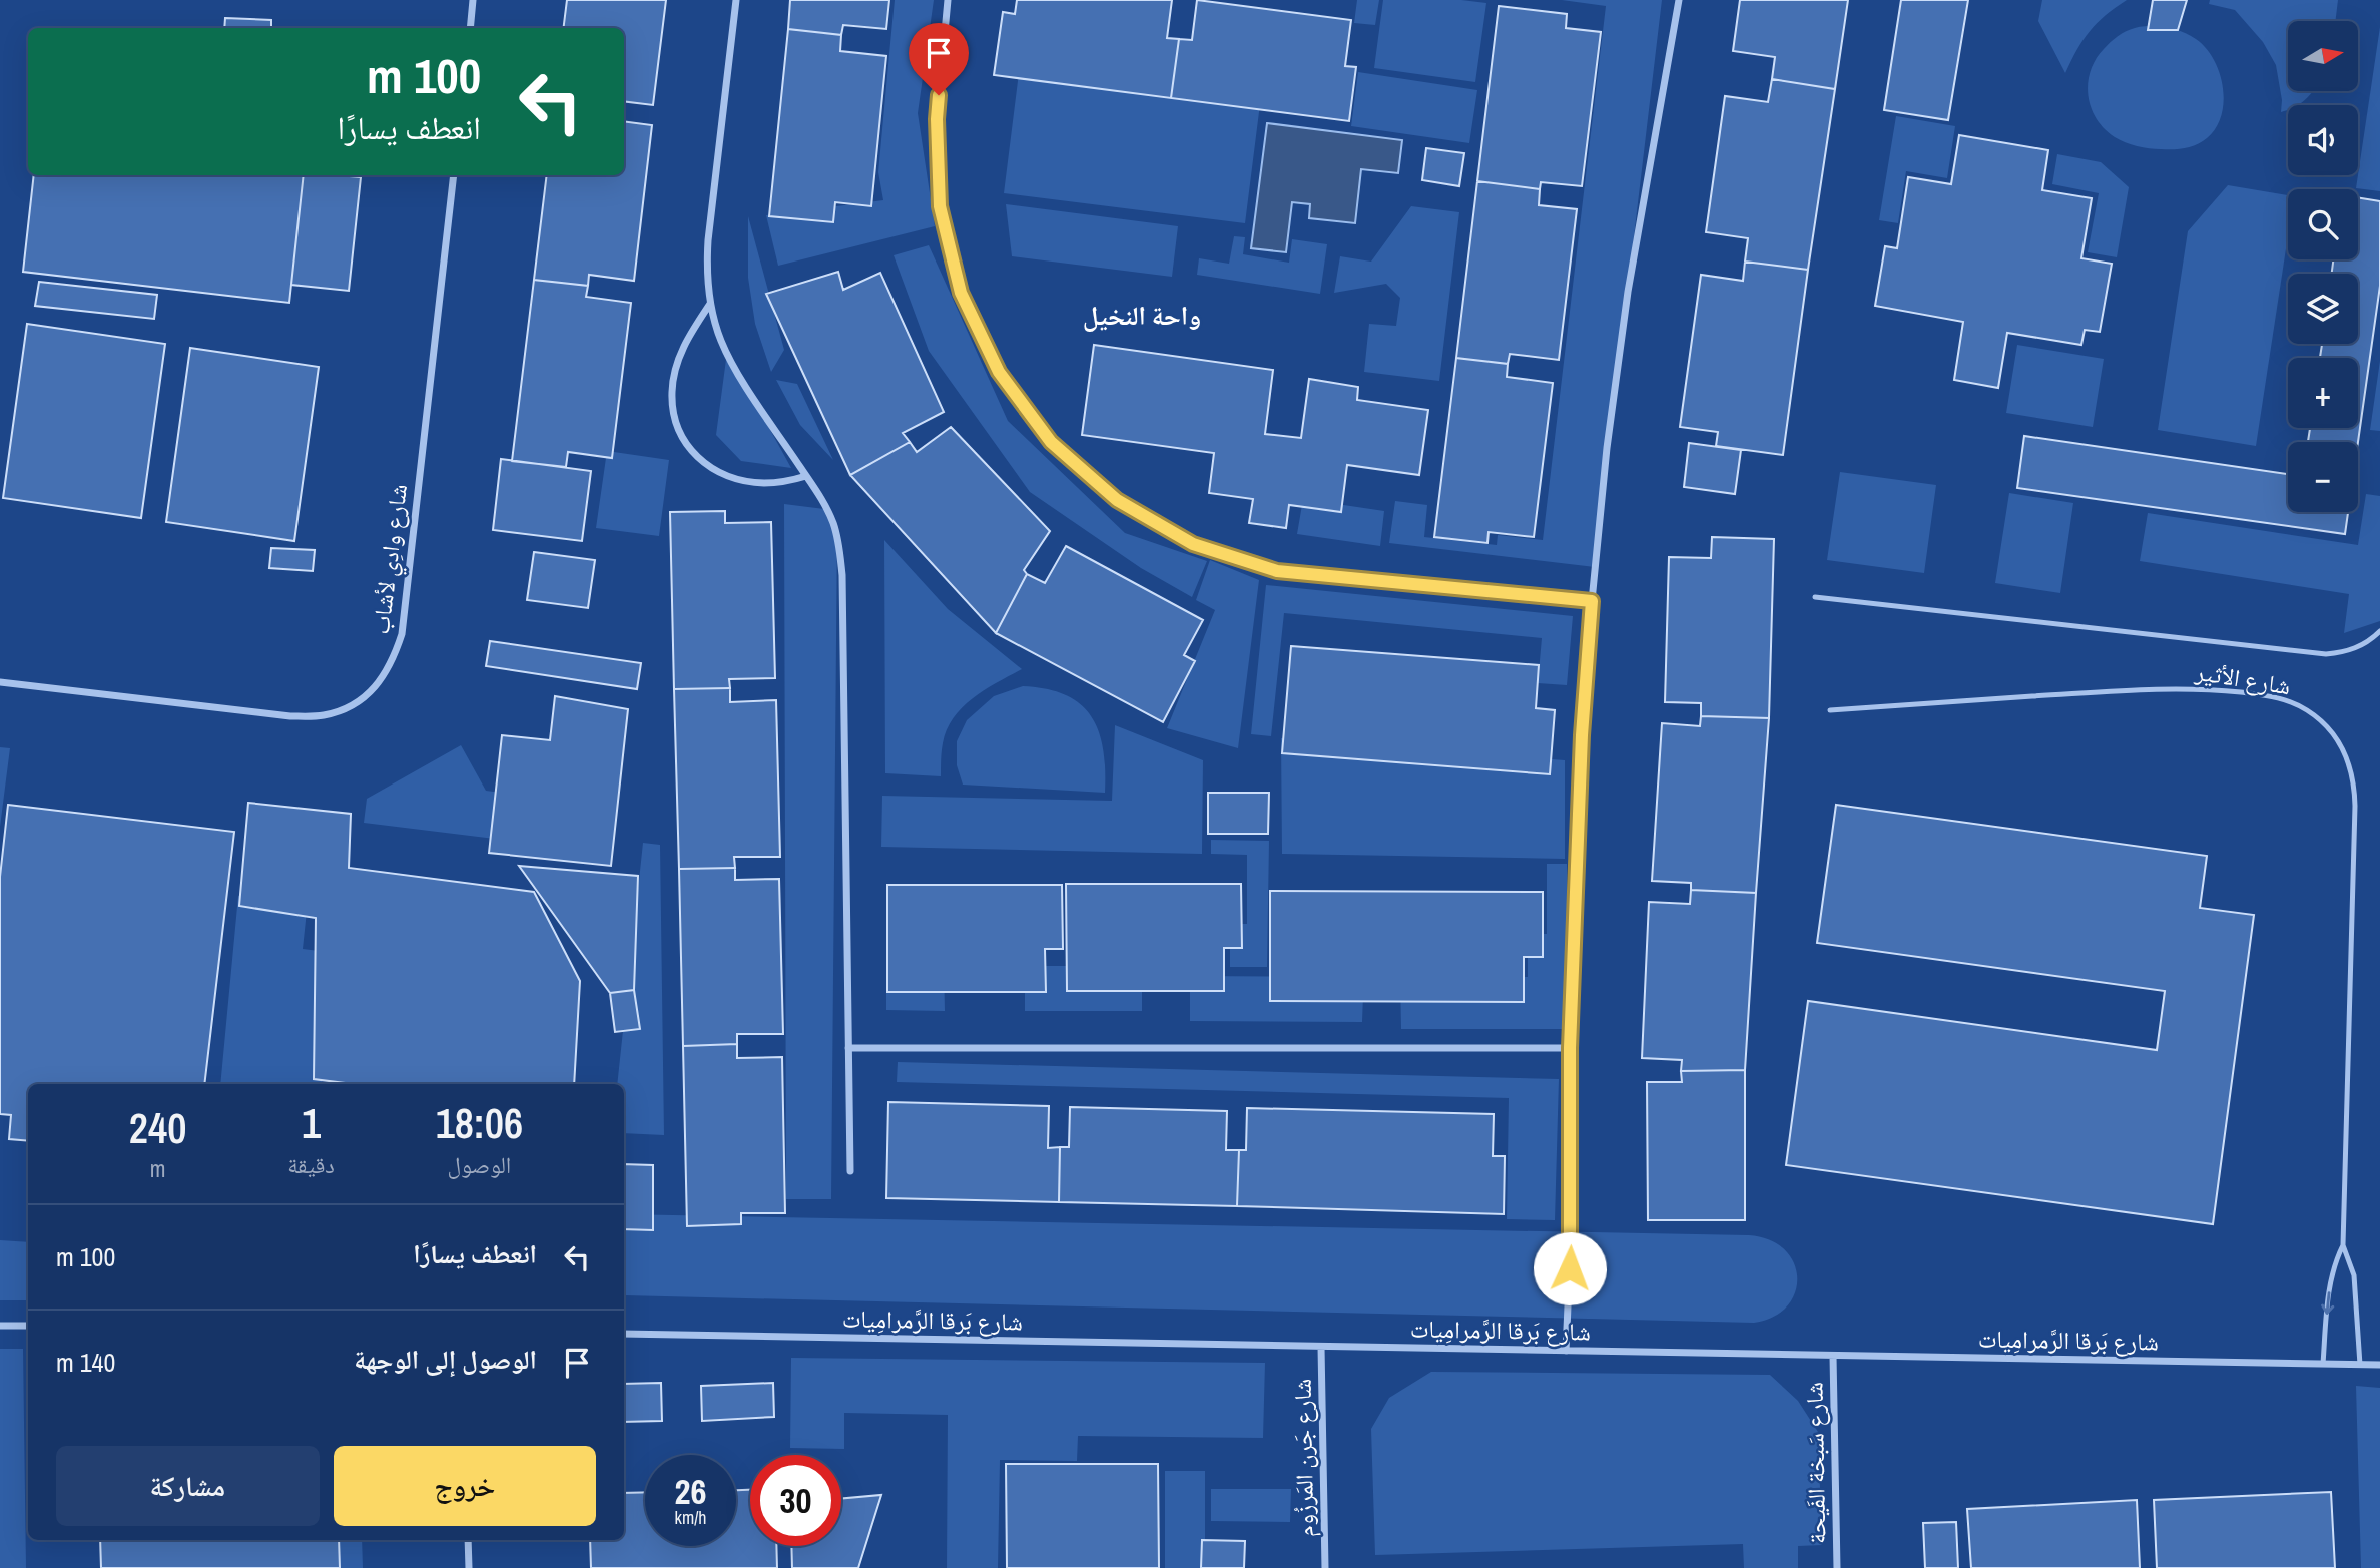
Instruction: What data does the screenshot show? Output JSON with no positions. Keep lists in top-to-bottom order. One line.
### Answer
{"streets":{"street":["شارع وادِي لأشاب","شارع بَرقا الرَّمرامِيات","شارع جَرن المَرزُوم","شارع سَبخة الفَيحة"],"lane":["شارع الأثير"]},"crossings":[["شارع الأثير","شارع بَرقا الرَّمرامِيات"],["شارع بَرقا الرَّمرامِيات","شارع جَرن المَرزُوم"],["شارع بَرقا الرَّمرامِيات","شارع سَبخة الفَيحة"]],"districts":["واحة النخيل"],"north":"right","page":{"map_buttons":["+","−"],"turn":["100 m","انعطف يسارًا"],"eta":["18:06","الوصول","1","دقيقة","240","m"],"list":[{"name":"انعطف يسارًا","value":"100 m"},{"name":"الوصول إلى الوجهة","value":"140 m"}],"buttons":["خروج","مشاركة"],"speed":"26 km/h","limit":"30"}}
